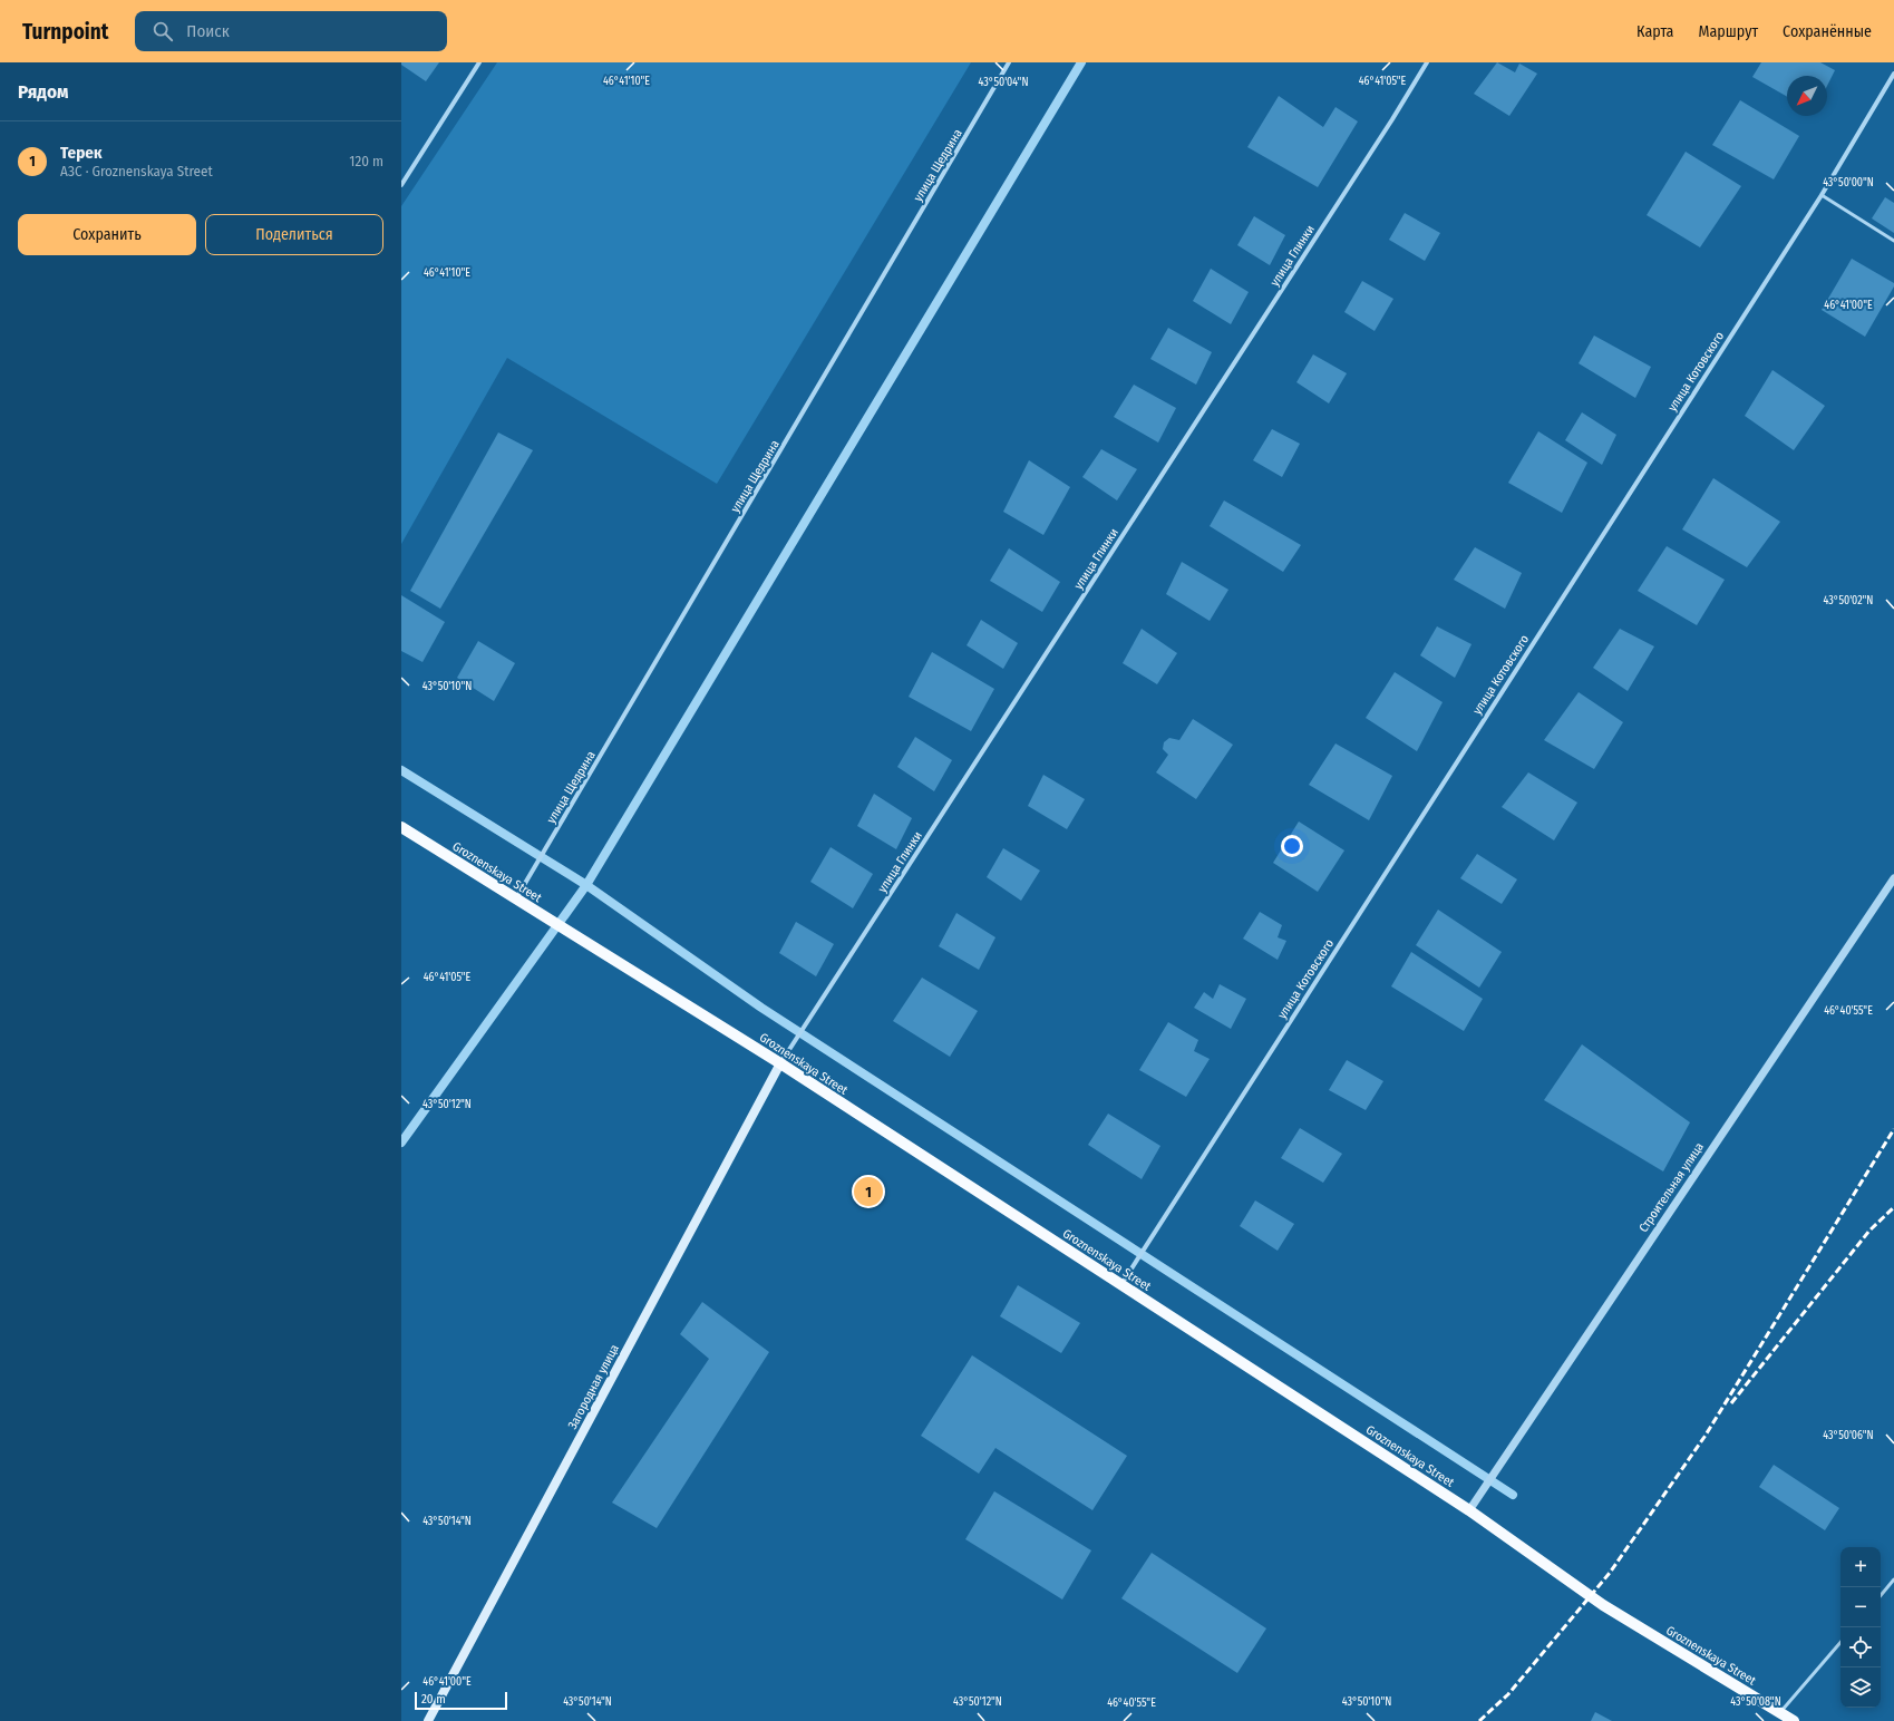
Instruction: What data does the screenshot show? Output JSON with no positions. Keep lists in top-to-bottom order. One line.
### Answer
{"streets":{"main road":["Groznenskaya Street","Загородная улица"],"street":["улица Щедрина","улица Глинки","улица Котовского","Строительная улица"]},"crossings":[["улица Щедрина","Groznenskaya Street"],["улица Глинки","Groznenskaya Street"],["улица Глинки","Загородная улица"],["улица Котовского","Groznenskaya Street"],["Groznenskaya Street","Строительная улица"],["Groznenskaya Street","Загородная улица"]],"scale_bar":"20 m","north":"bottom left","page":{"header":"Turnpoint","search":"Поиск","nav":["Карта","Маршрут","Сохранённые"],"heading":"Рядом","list":[{"mark":"1","name":"Терек","note":"АЗС · Groznenskaya Street","value":"120 m"}],"buttons":["Сохранить","Поделиться"],"pins":"1","map_buttons":["+","−"],"scale":"20 m"},"coordinates":["46°41'10\"E","46°41'05\"E","43°50'04\"N","43°50'00\"N","46°41'00\"E","43°50'02\"N","43°50'10\"N","46°40'55\"E","43°50'12\"N","43°50'06\"N","43°50'14\"N","43°50'08\"N"]}
